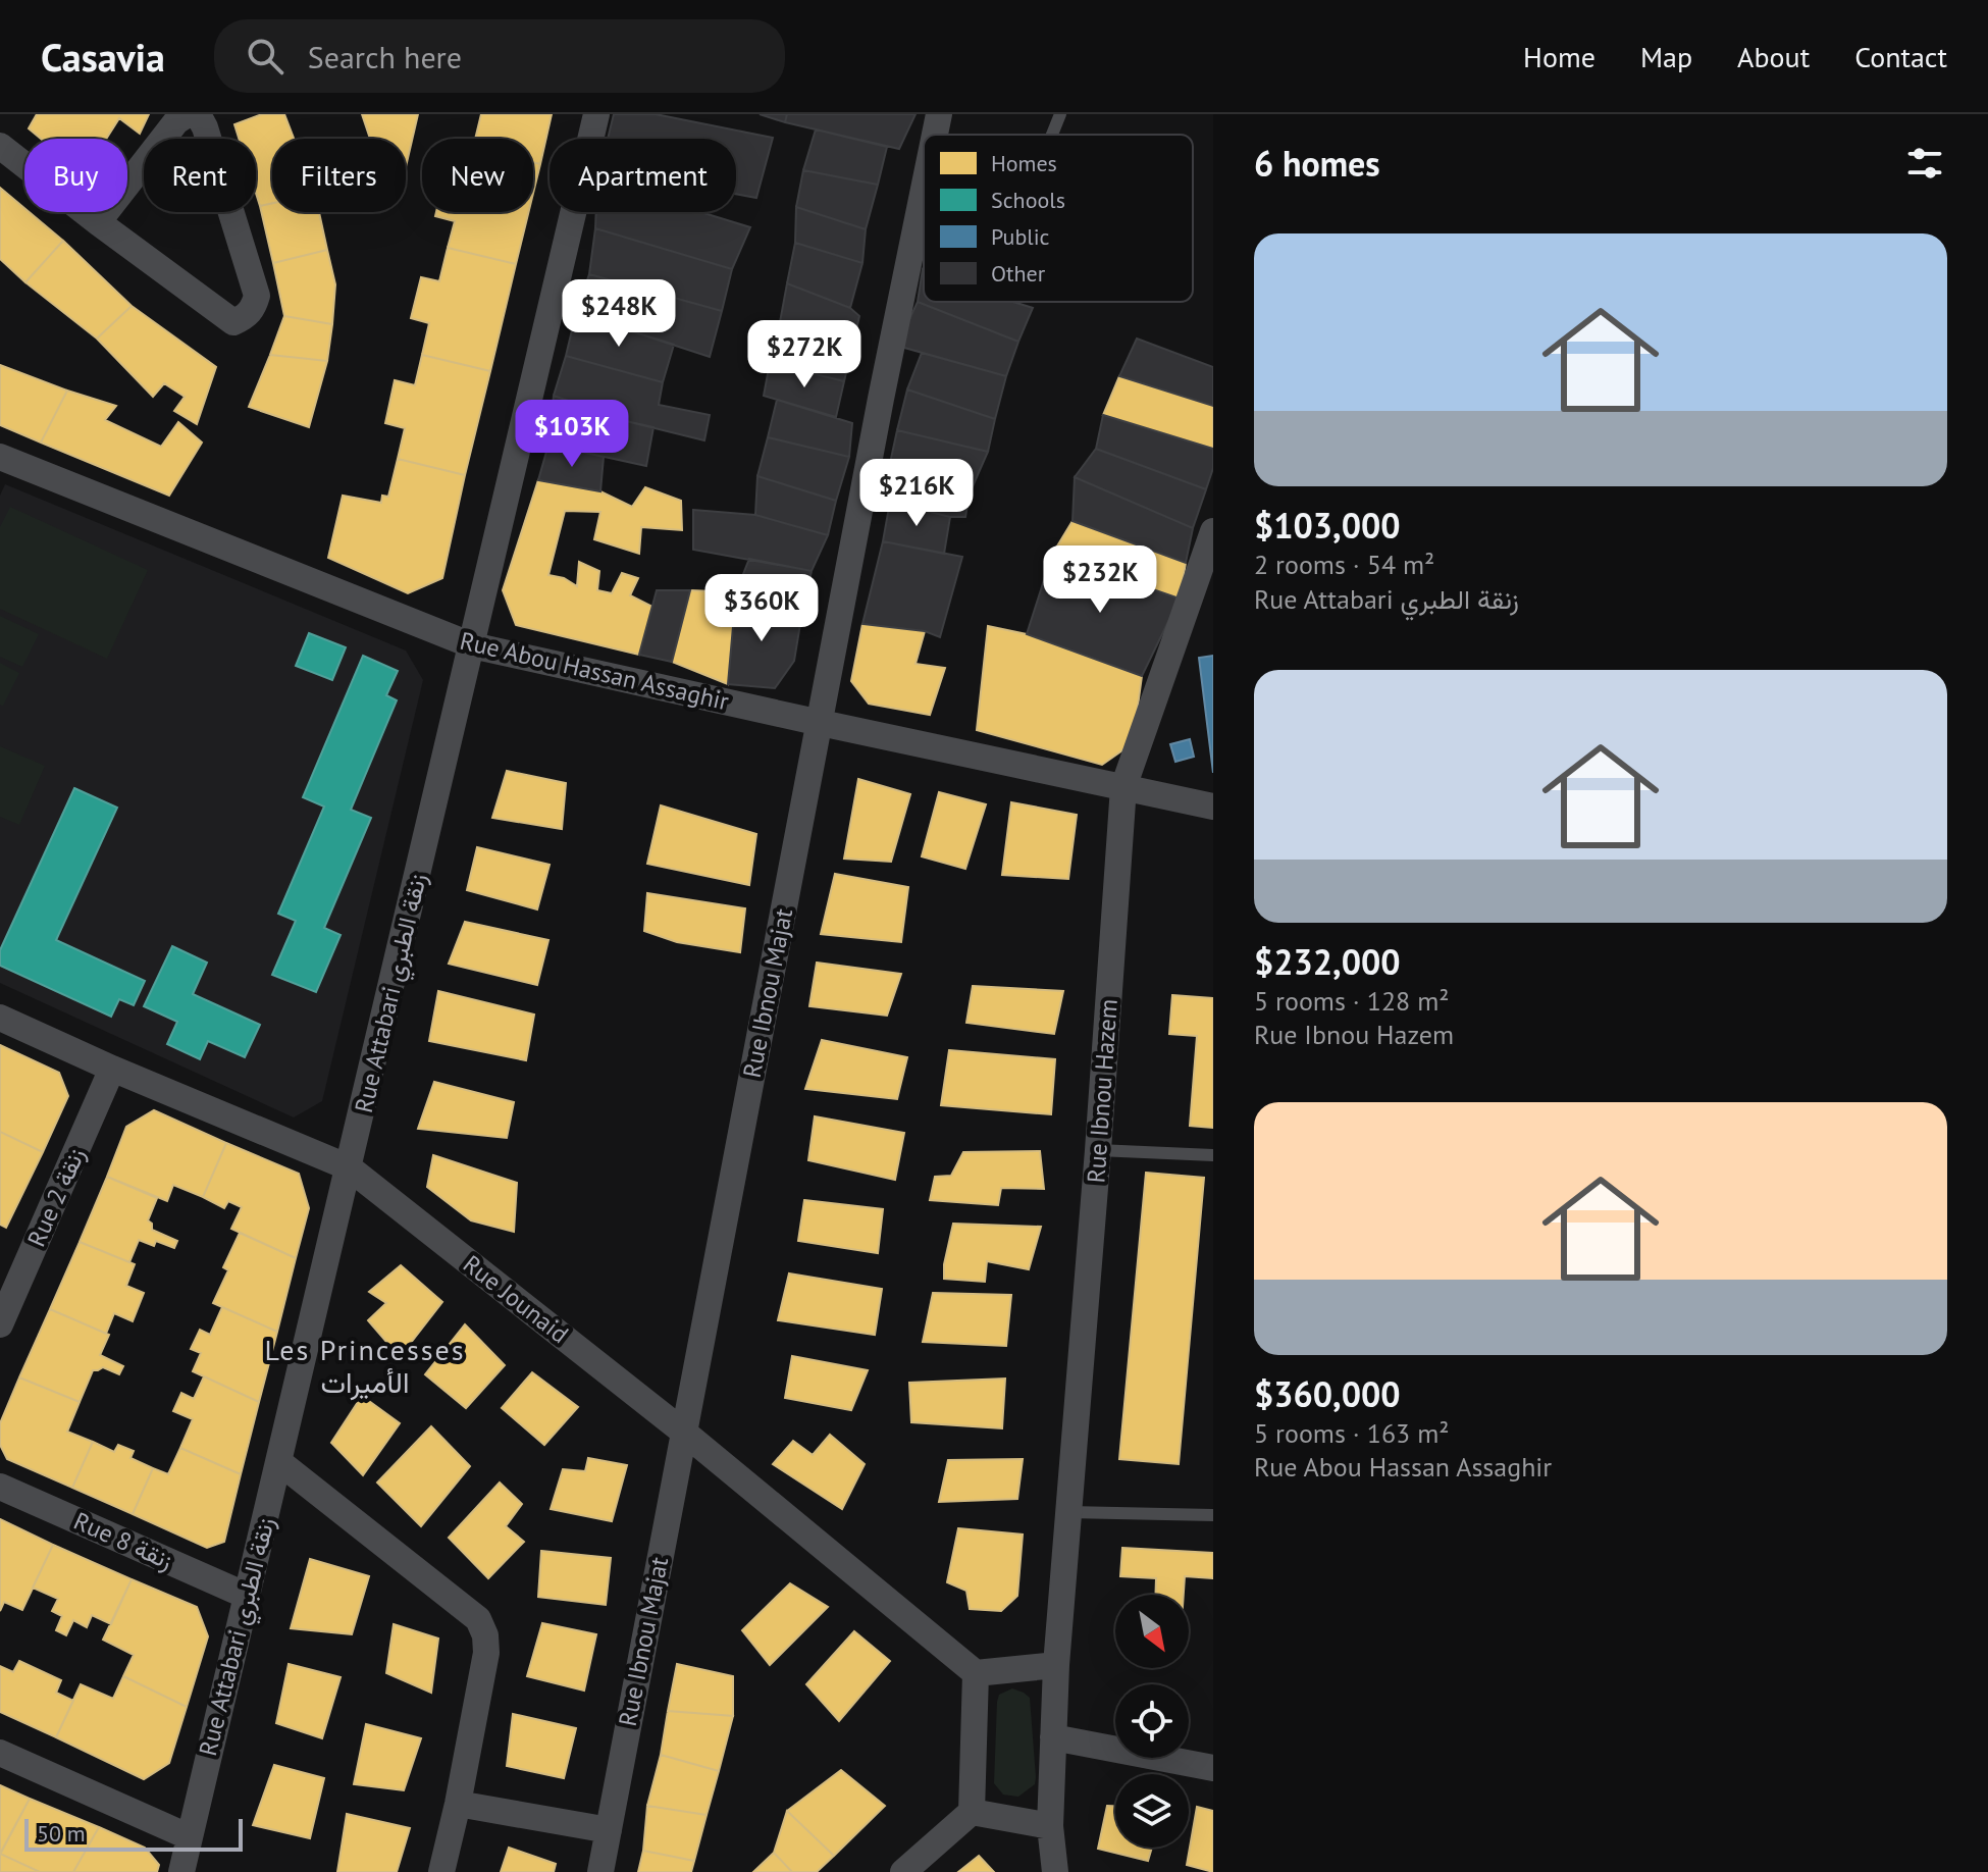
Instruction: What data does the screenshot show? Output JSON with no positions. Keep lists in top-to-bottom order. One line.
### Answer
{"streets":{"street":["Rue Abou Hassan Assaghir","Rue Attabari زنقة الطبري","Rue Ibnou Majat","Rue Ibnou Hazem","Rue 2 زنقة","Rue Jounaid","Rue 8 زنقة"]},"crossings":[["Rue Abou Hassan Assaghir","Rue Attabari زنقة الطبري"],["Rue Abou Hassan Assaghir","Rue Ibnou Majat"],["Rue Abou Hassan Assaghir","Rue Ibnou Hazem"],["Rue Attabari زنقة الطبري","Rue Jounaid"],["Rue Attabari زنقة الطبري","Rue 8 زنقة"],["Rue Ibnou Majat","Rue Jounaid"],["Rue 2 زنقة","Rue Jounaid"]],"districts":["Les Princesses الأميرات"],"legend":["Homes","Schools","Public","Other"],"scale_bar":"50 m","north":"bottom right","page":{"header":"Casavia","search":"Search here","nav":["Home","Map","About","Contact"],"heading":"6 homes","chip":["Buy","Rent","Filters","New","Apartment"],"list":[{"name":"$103,000","note":"2 rooms · 54 m² · Rue Attabari زنقة الطبري"},{"name":"$232,000","note":"5 rooms · 128 m² · Rue Ibnou Hazem"},{"name":"$360,000","note":"5 rooms · 163 m² · Rue Abou Hassan Assaghir"}],"price":["$248K","$272K","$103K","$216K","$232K","$360K"],"scale":"50 m"}}
